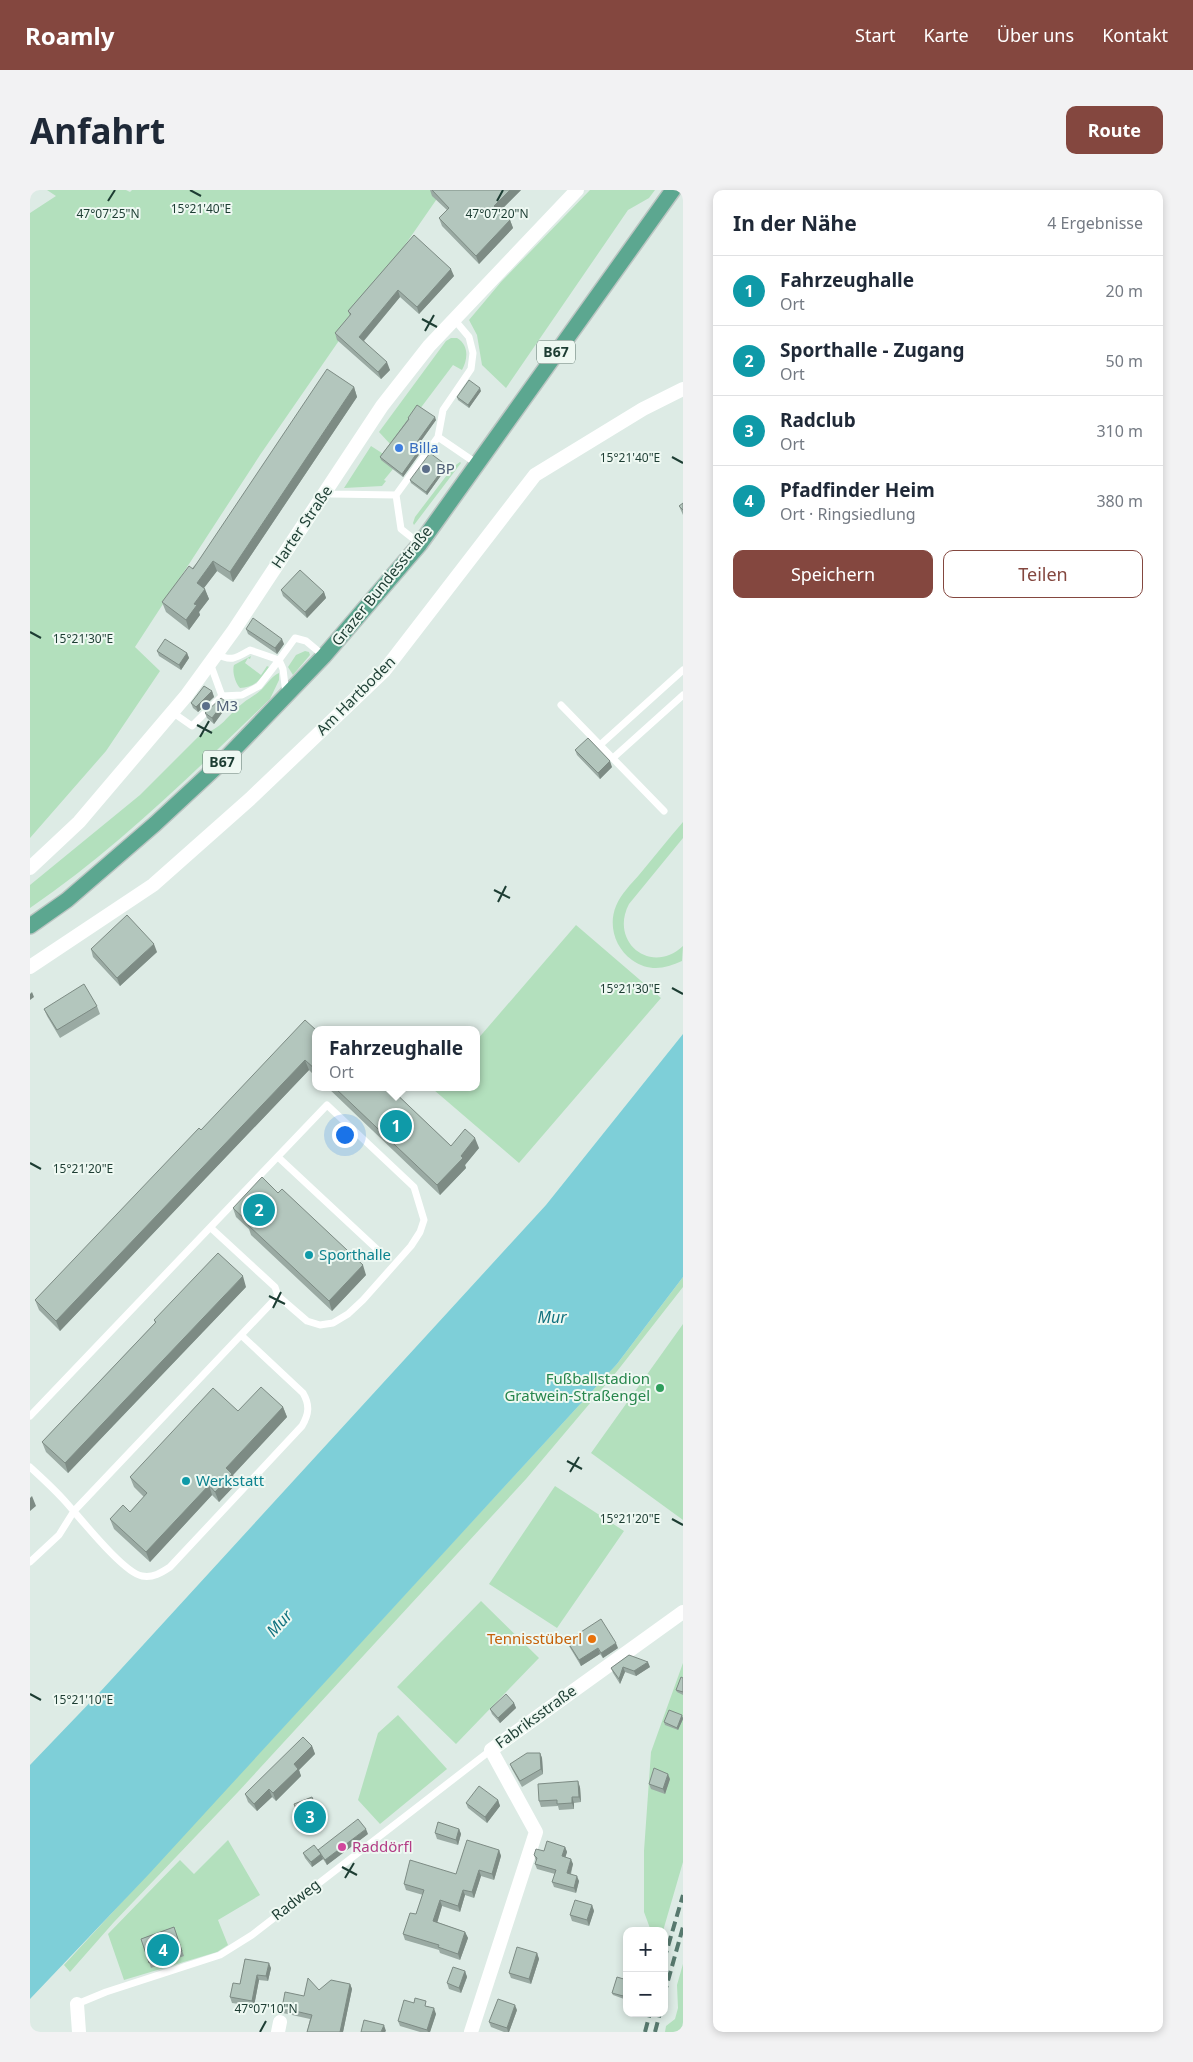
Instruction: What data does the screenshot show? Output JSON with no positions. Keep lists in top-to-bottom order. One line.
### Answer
{"streets":{"main road":["B67","Grazer Bundesstraße"],"street":["Harter Straße","Am Hartboden","Fabriksstraße"],"lane":["Radweg"]},"crossings":[["Fabriksstraße","Radweg"]],"water":["Mur"],"places":["Billa","BP","M3","Sporthalle","Fußballstadion Gratwein-Straßengel","Werkstatt","Tennisstüberl","Raddörfl"],"page":{"header":"Roamly","nav":["Start","Karte","Über uns","Kontakt"],"buttons":["Route",["Speichern","Teilen"]],"title":"Anfahrt","heading":["In der Nähe","4 Ergebnisse"],"list":[{"mark":"1","name":"Fahrzeughalle","note":"Ort","value":"20 m"},{"mark":"2","name":"Sporthalle - Zugang","note":"Ort","value":"50 m"},{"mark":"3","name":"Radclub","note":"Ort","value":"310 m"},{"mark":"4","name":"Pfadfinder Heim","note":"Ort · Ringsiedlung","value":"380 m"}],"popup":["Fahrzeughalle","Ort"],"pins":["1","2","3","4"],"map_buttons":["+","−"]},"coordinates":["15°21'40\"E","47°07'20\"N","47°07'25\"N","15°21'30\"E","15°21'20\"E","15°21'10\"E","47°07'10\"N"]}
